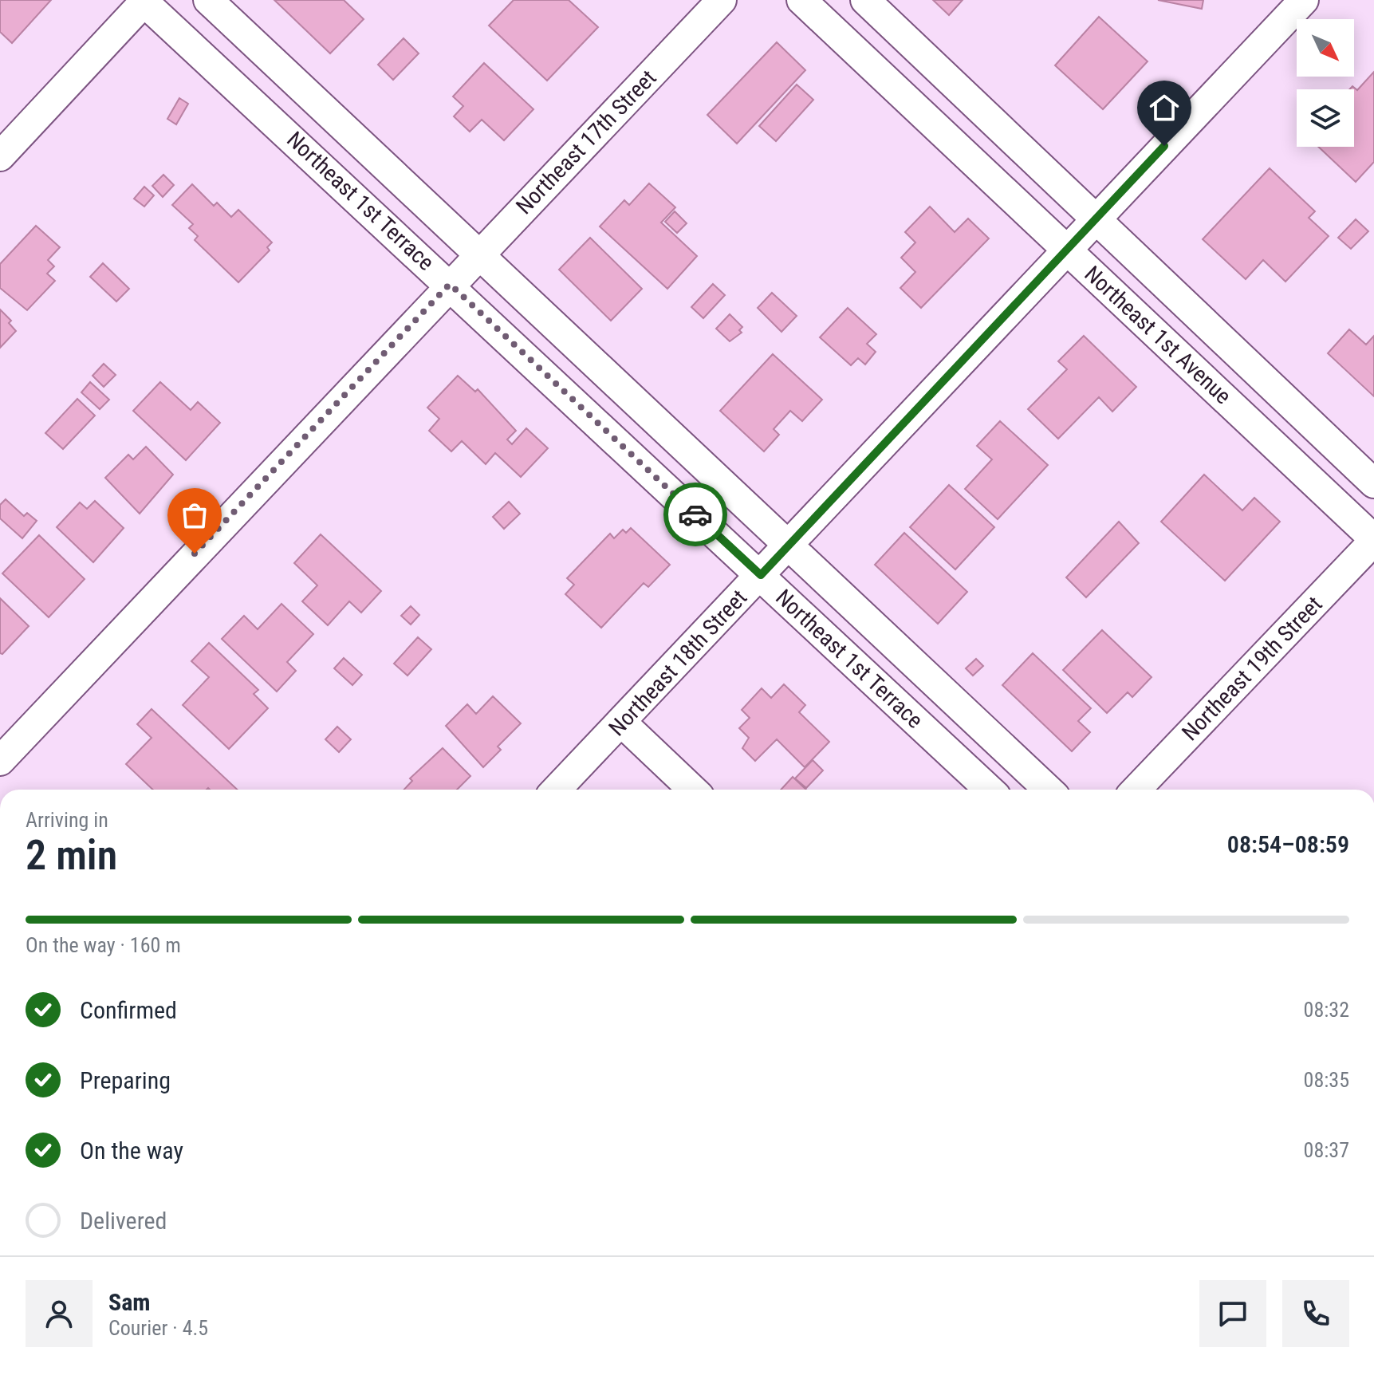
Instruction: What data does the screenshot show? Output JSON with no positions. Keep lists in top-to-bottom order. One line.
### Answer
{"streets":{"street":["Northeast 17th Street","Northeast 1st Terrace","Northeast 1st Avenue","Northeast 18th Street","Northeast 19th Street"]},"crossings":[["Northeast 17th Street","Northeast 1st Terrace"],["Northeast 1st Terrace","Northeast 18th Street"],["Northeast 1st Avenue","Northeast 18th Street"],["Northeast 1st Avenue","Northeast 19th Street"]],"north":"bottom right","page":{"heading":["2 min","Arriving in","08:54–08:59"],"panel":["Sam","Courier · 4.5"],"bar":"On the way · 160 m","list":[["Confirmed","08:32"],["Preparing","08:35"],["On the way","08:37"],"Delivered"]}}
